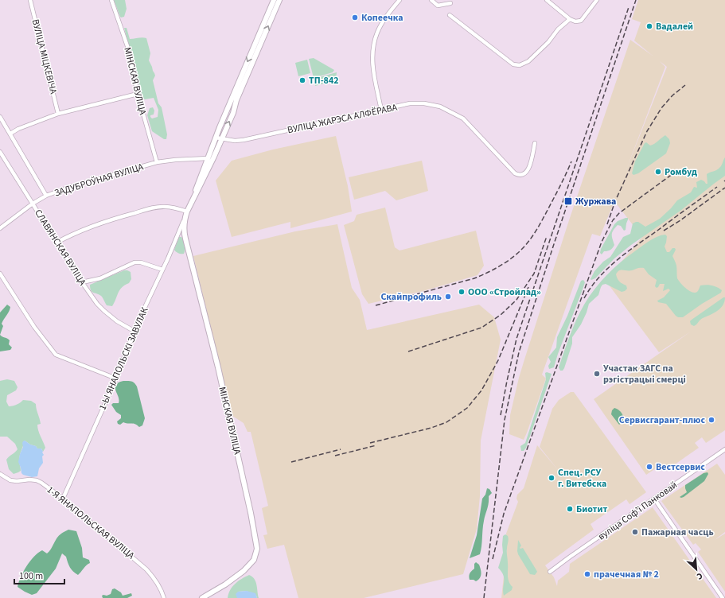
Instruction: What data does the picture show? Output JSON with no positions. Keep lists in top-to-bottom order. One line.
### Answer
{"streets":{"main road":["МІНСКАЯ ВУЛІЦА"],"street":["ВУЛІЦА МІЦКЕВІЧА","ВУЛІЦА ЖАРЭСА АЛФЁРАВА","ЗАДУБРОЎНАЯ ВУЛІЦА","СЛАВЯНСКАЯ ВУЛІЦА","1-Ы ЯНАПОЛЬСКІ ЗАВУЛАК","вуліца Софʼі Панковай","1-Я ЯНАПОЛЬСКАЯ ВУЛІЦА"]},"crossings":[["МІНСКАЯ ВУЛІЦА","ЗАДУБРОЎНАЯ ВУЛІЦА"],["МІНСКАЯ ВУЛІЦА","1-Ы ЯНАПОЛЬСКІ ЗАВУЛАК"],["ЗАДУБРОЎНАЯ ВУЛІЦА","СЛАВЯНСКАЯ ВУЛІЦА"],["СЛАВЯНСКАЯ ВУЛІЦА","1-Ы ЯНАПОЛЬСКІ ЗАВУЛАК"],["1-Ы ЯНАПОЛЬСКІ ЗАВУЛАК","1-Я ЯНАПОЛЬСКАЯ ВУЛІЦА"]],"places":{"other":["Копеечка","Вадалей","ТП-842","Ромбуд","ООО «Стройлад»","Скайпрофиль","Участак ЗАГС па рэгістрацыі смерці","Сервисгарант-плюс","Вестсервис","Спец. РСУ г. Витебска","Биотит","Пажарная часць","прачечная № 2"],"transit":["Журжава"]},"scale_bar":"100 m","north":"bottom right"}
